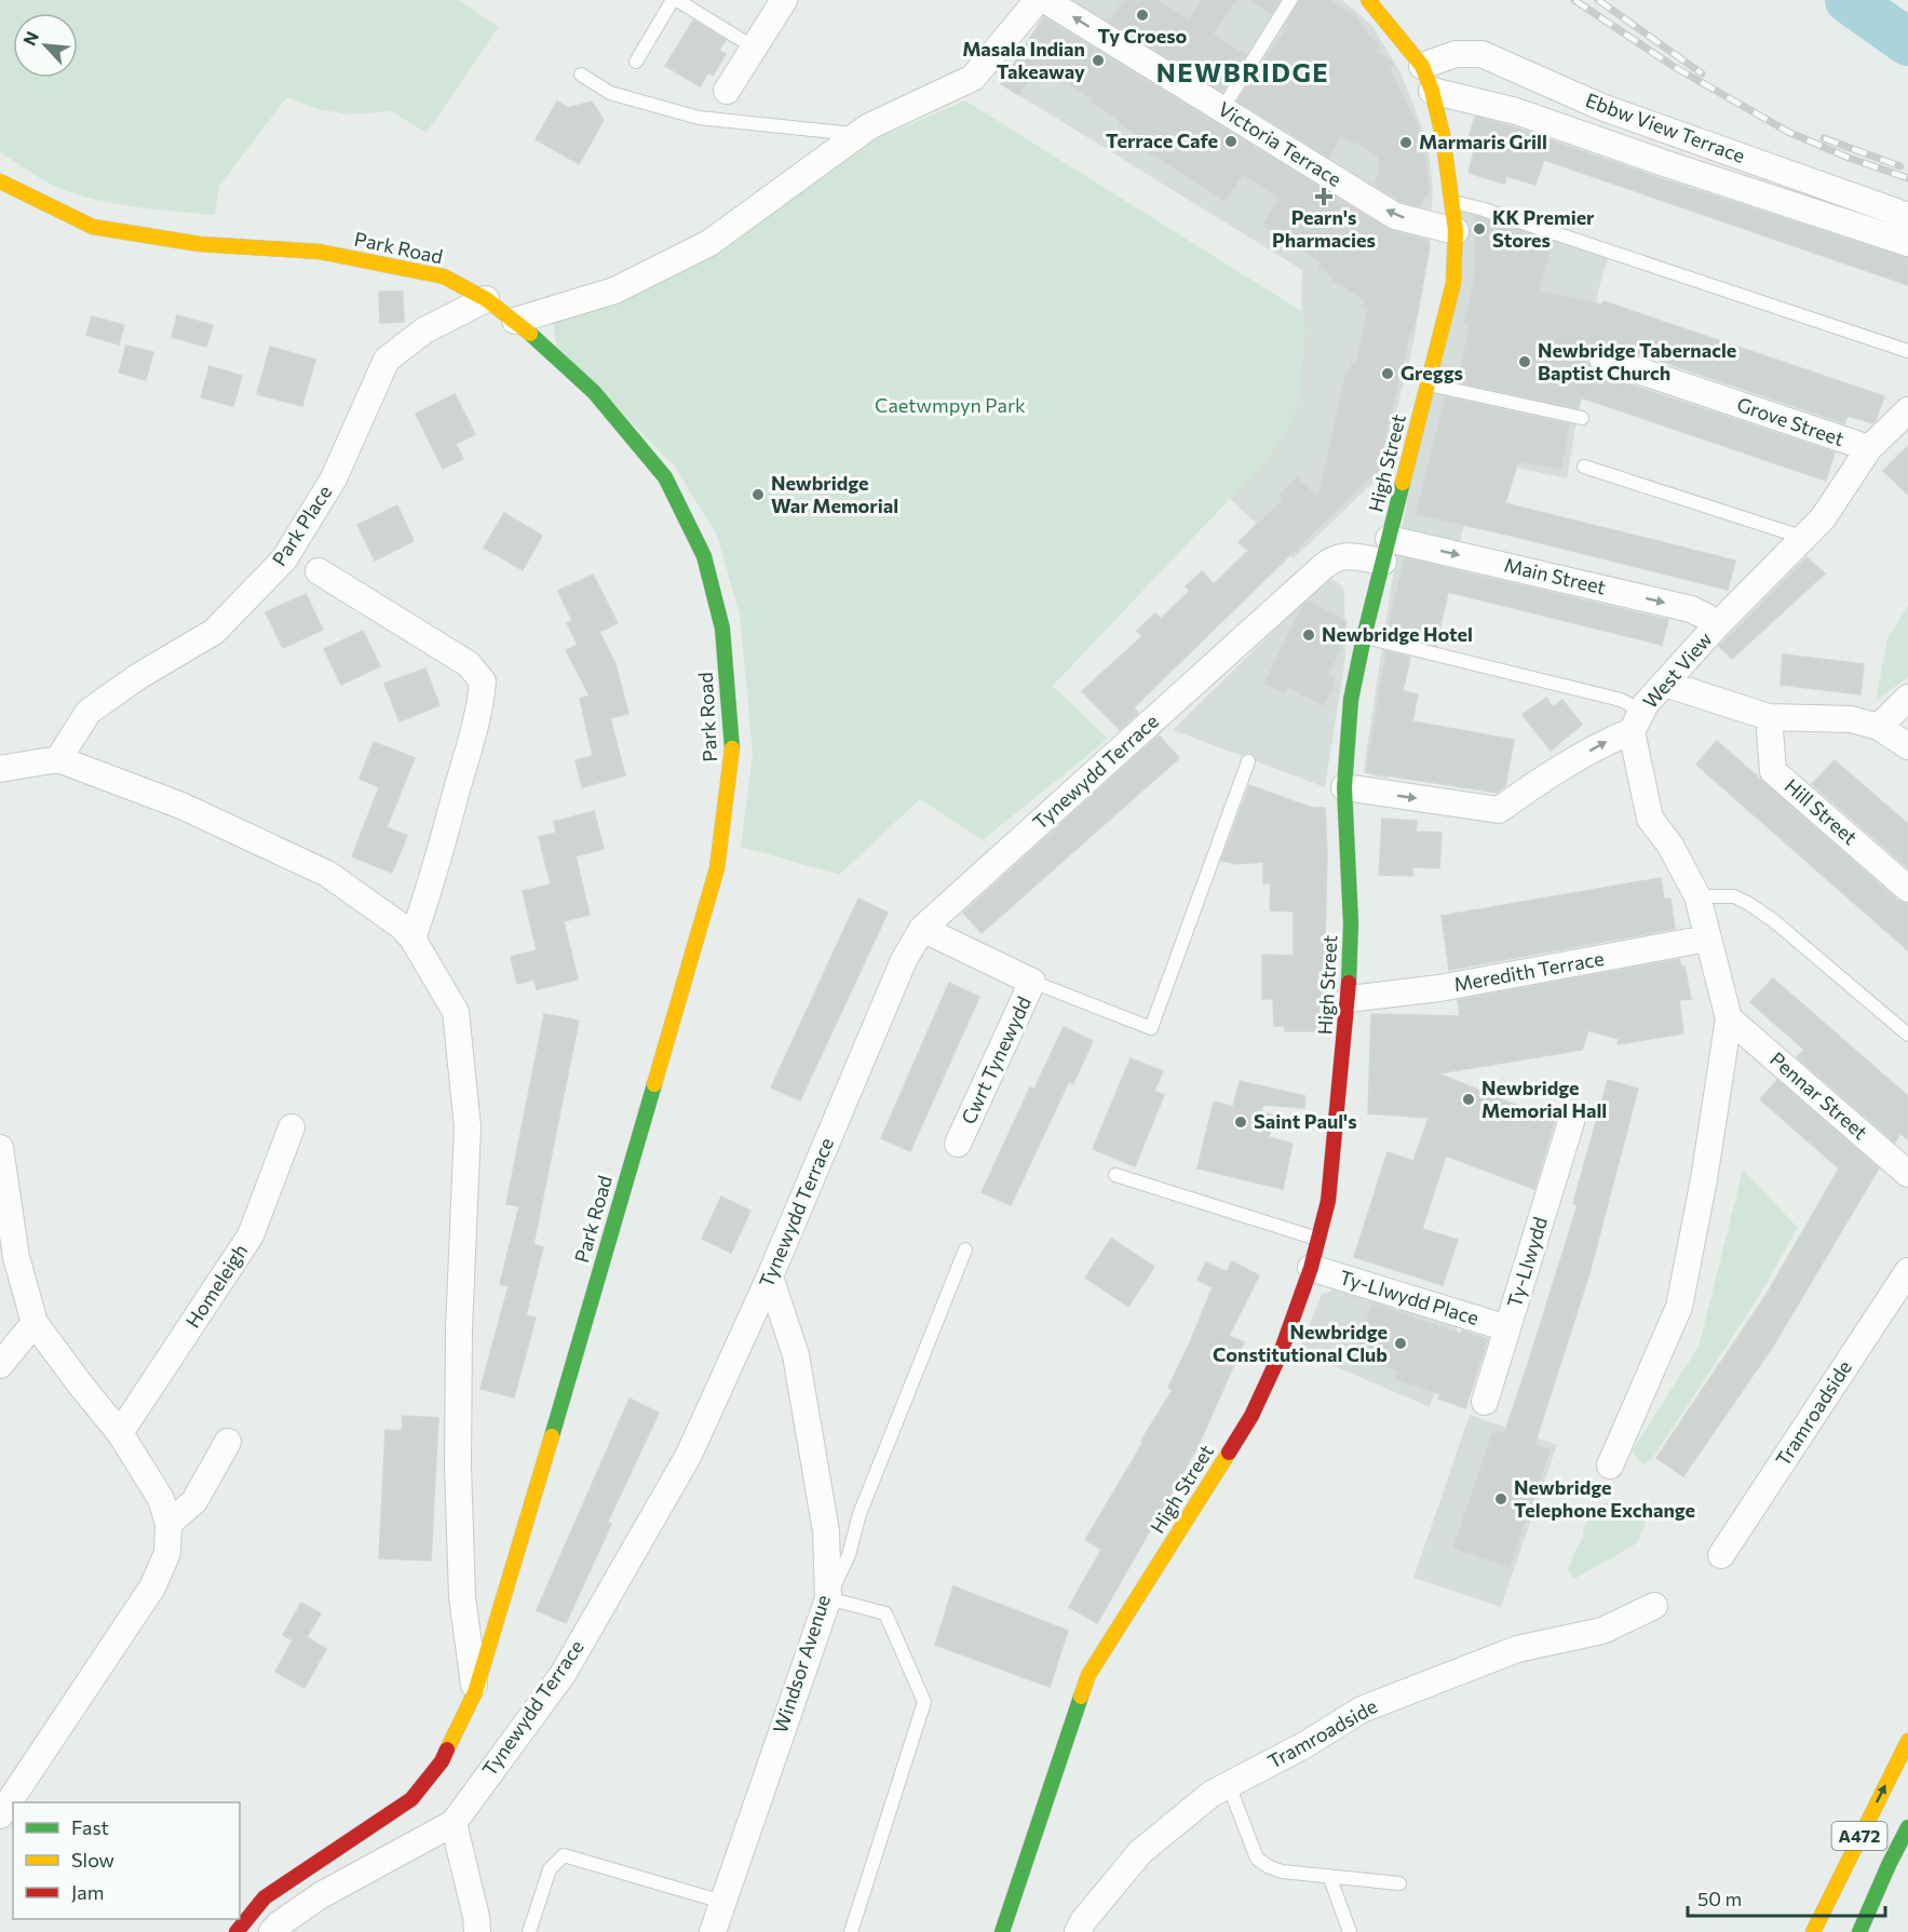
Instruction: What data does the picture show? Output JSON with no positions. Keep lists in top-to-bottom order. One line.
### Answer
{"streets":{"street":["Ebbw View Terrace","Victoria Terrace","Park Road","Grove Street","High Street","Park Place","Main Street","West View","Tynewydd Terrace","Hill Street","Meredith Terrace","Cwrt Tynewydd","Pennar Street","Ty-Llwydd","Homeleigh","Ty-Llwydd Place","Tramroadside","Windsor Avenue","A472"]},"crossings":[["Ebbw View Terrace","High Street"],["Victoria Terrace","High Street"],["Park Road","Park Place"],["Grove Street","West View"],["High Street","Main Street"],["High Street","West View"],["High Street","Tynewydd Terrace"],["High Street","Meredith Terrace"],["High Street","Ty-Llwydd Place"],["Main Street","West View"],["Main Street","Tynewydd Terrace"],["Tynewydd Terrace","Cwrt Tynewydd"],["Tynewydd Terrace","Windsor Avenue"],["Ty-Llwydd","Ty-Llwydd Place"]],"one_way":["Victoria Terrace","Main Street","West View"],"districts":["NEWBRIDGE"],"parks":["Caetwmpyn Park"],"places":{"other":["Ty Croeso","Masala Indian Takeaway","Terrace Cafe","Marmaris Grill","KK Premier Stores","Newbridge Tabernacle Baptist Church","Greggs","Newbridge War Memorial","Newbridge Hotel","Newbridge Memorial Hall","Saint Paul's","Newbridge Constitutional Club","Newbridge Telephone Exchange"],"health":["Pearn's Pharmacies"]},"legend":["Fast","Slow","Jam"],"scale_bar":"50 m","north":"top left"}
